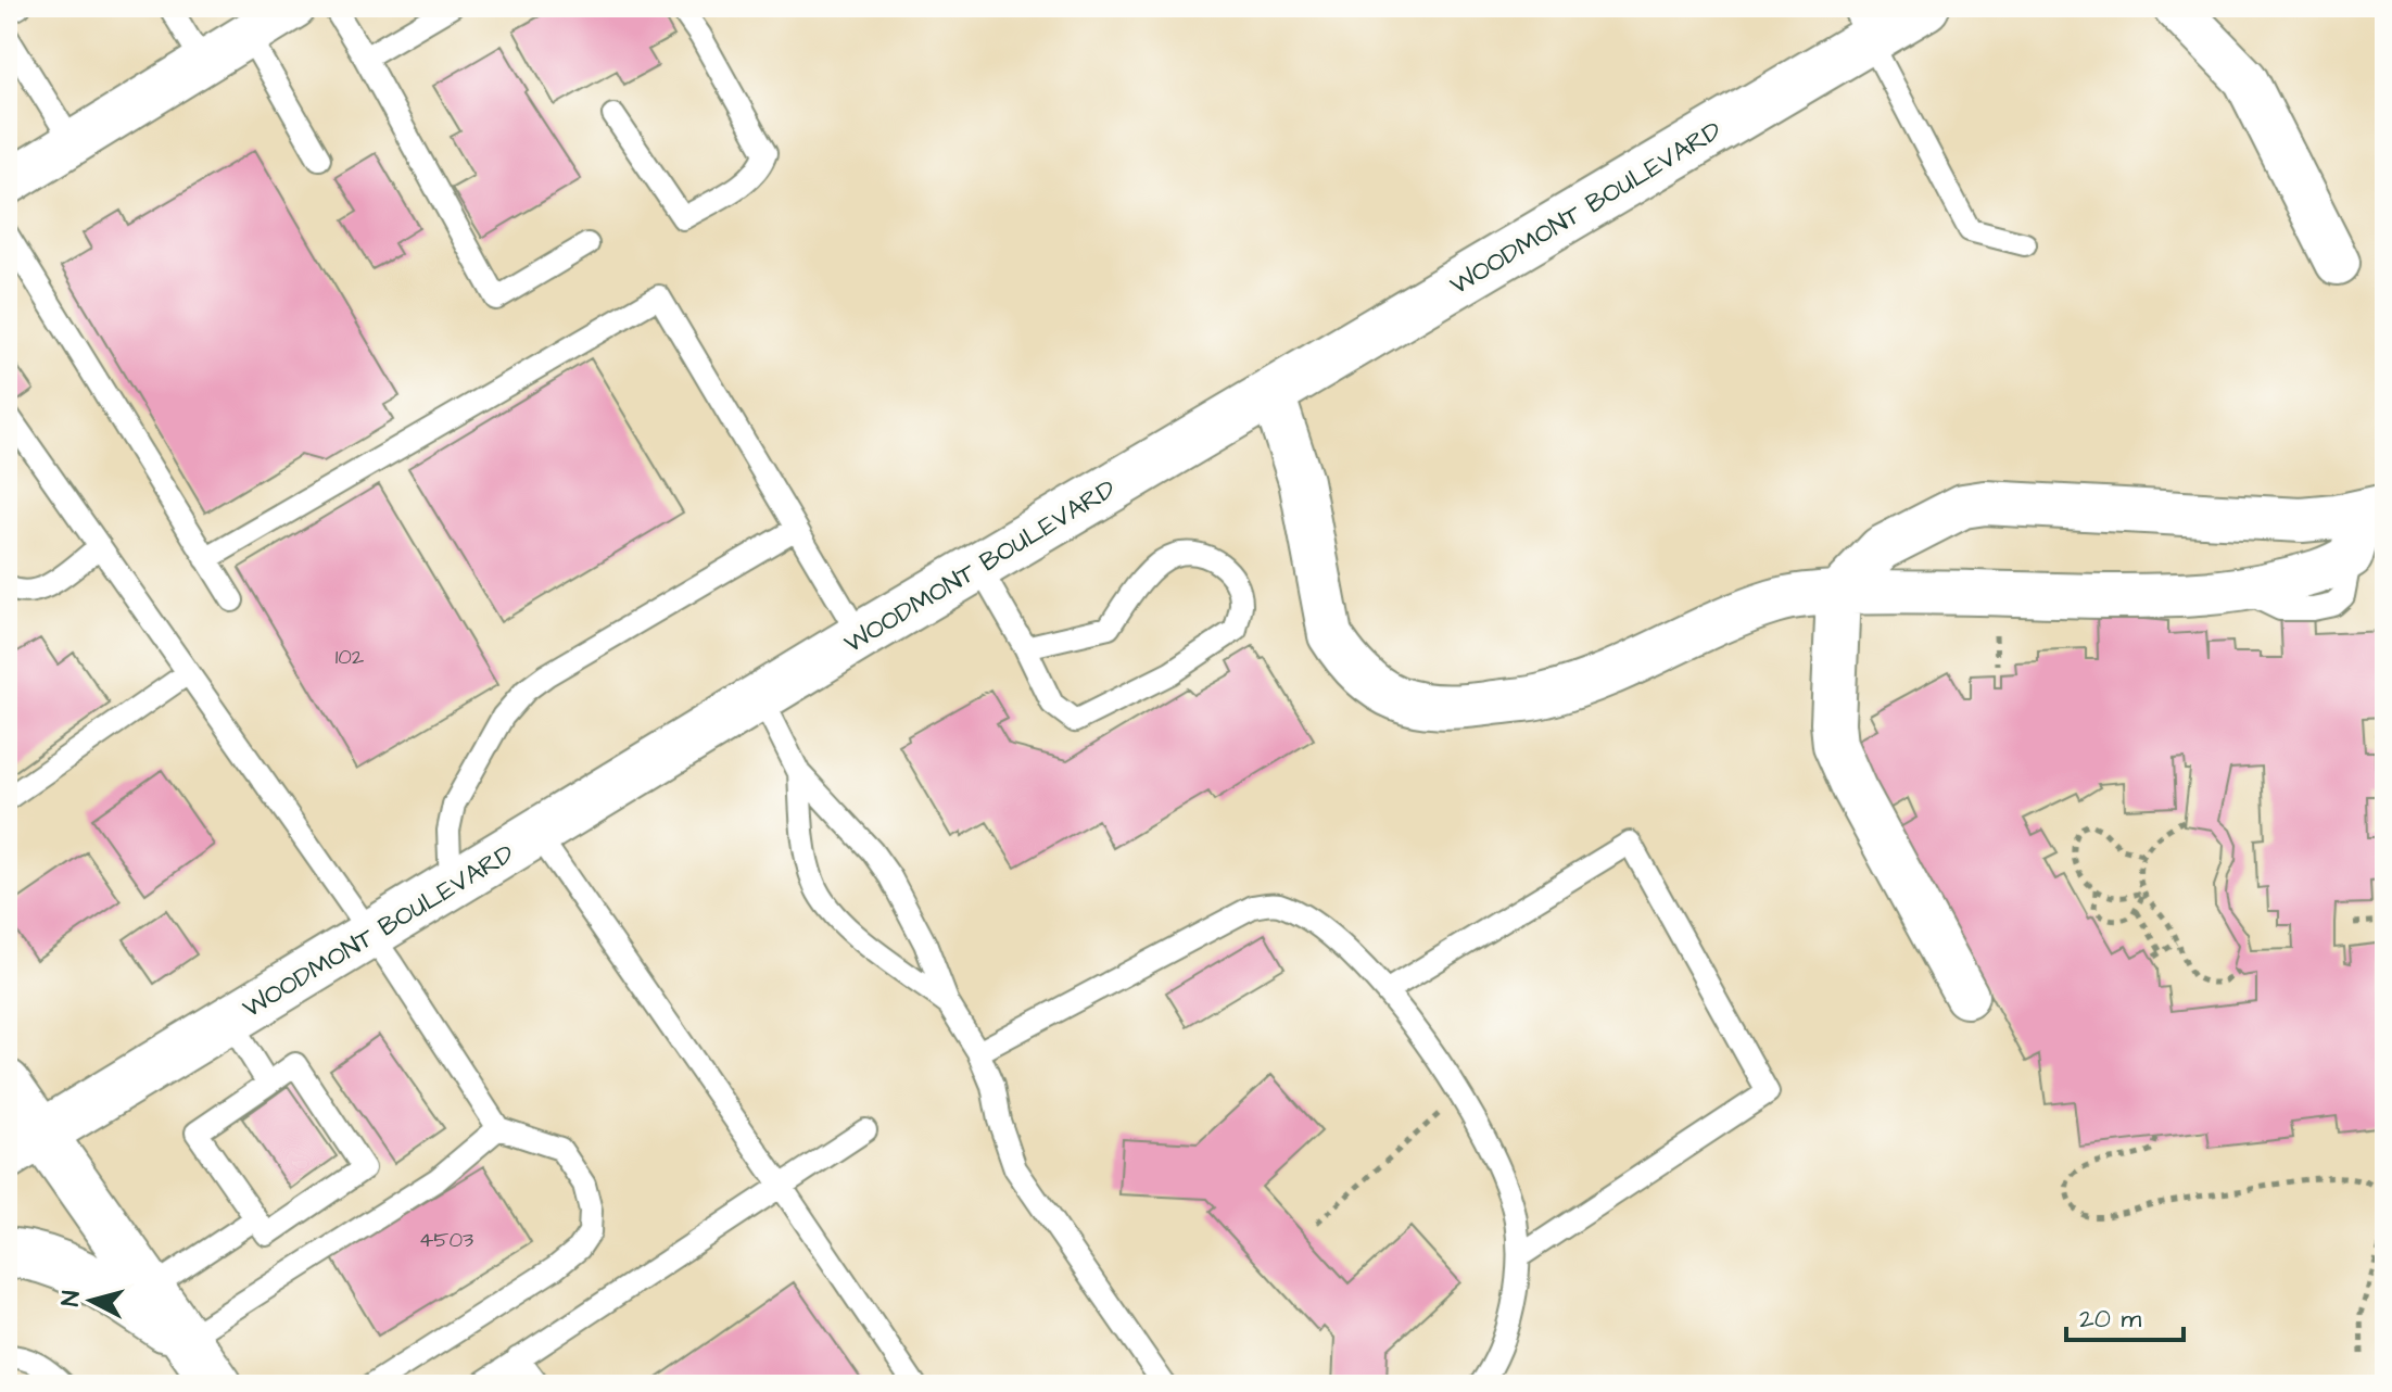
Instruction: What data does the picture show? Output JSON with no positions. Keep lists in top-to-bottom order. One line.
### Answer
{"streets":{"main road":["WOODMONT BOULEVARD"]},"house_numbers":["102","4503"],"scale_bar":"20 m","north":"left"}
